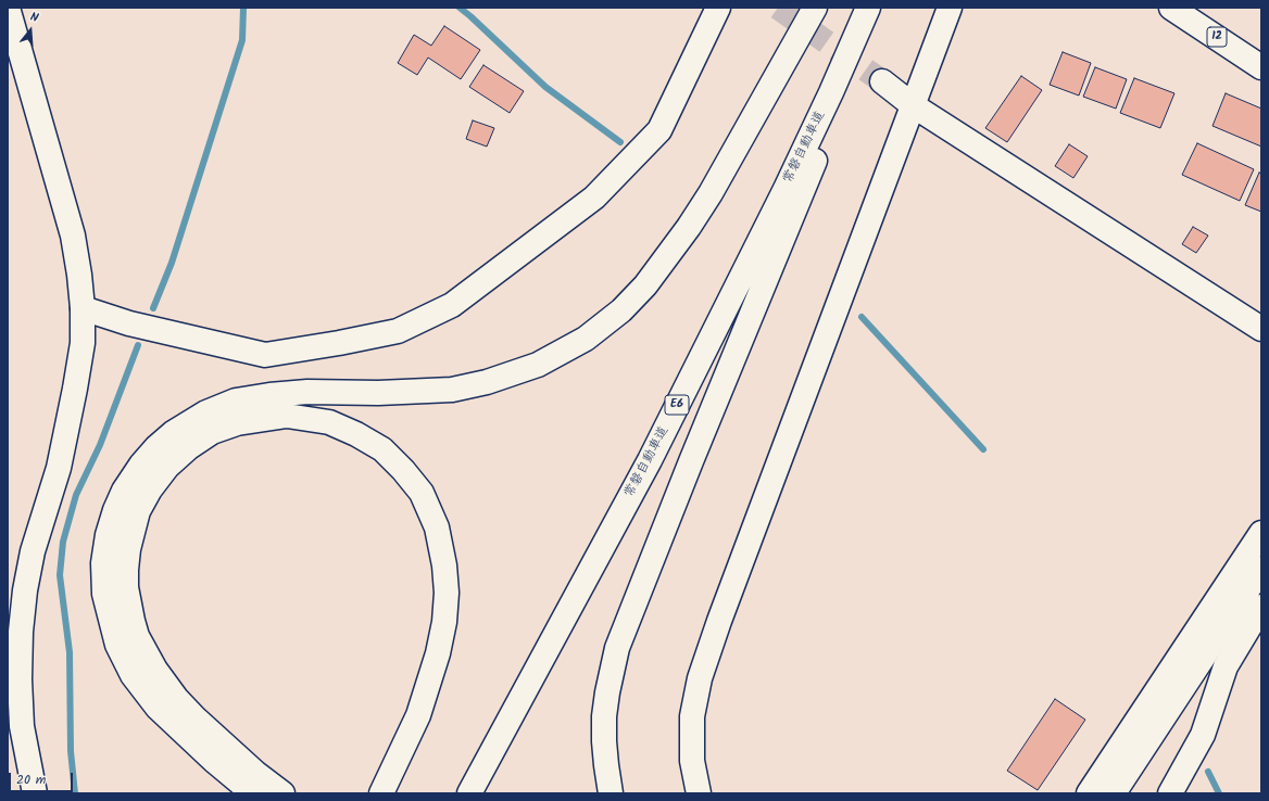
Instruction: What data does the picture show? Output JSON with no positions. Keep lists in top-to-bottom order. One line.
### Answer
{"streets":{"main road":["12","常磐自動車道","E6"]},"scale_bar":"20 m","north":"top"}
